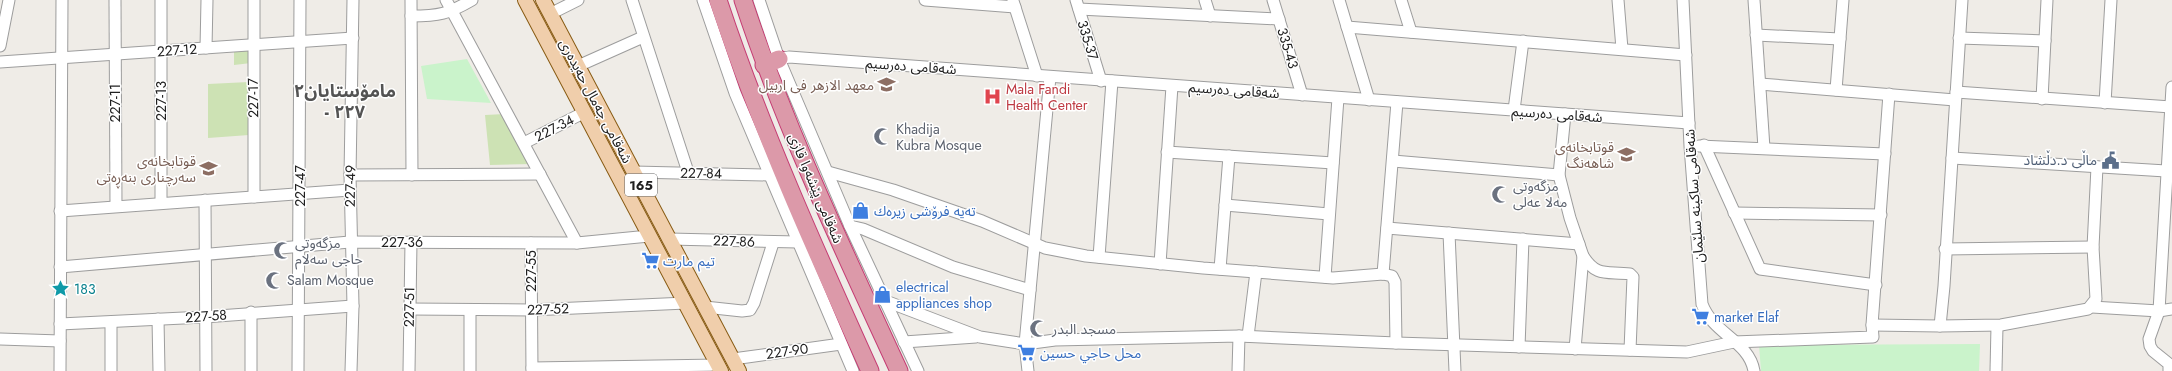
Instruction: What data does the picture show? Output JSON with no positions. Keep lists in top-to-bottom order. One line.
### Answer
{"streets":{"highway":["شەقامی پێشەوا قازی"],"main road":["شەقامی جەمال حەیدەری","165"],"street":["335-37","335-43","227-12","شەقامی دەرسیم","227-17","227-13","227-11","227-34","227-84","227-47","227-49","شەقامی ساکینە سلێمان","227-86","227-36","227-55","227-51","227-52","227-58","227-90"]},"crossings":[["335-37","شەقامی دەرسیم"],["335-43","شەقامی دەرسیم"],["227-12","227-17"],["227-12","227-13"],["227-12","227-11"],["227-12","227-47"],["227-12","227-49"],["شەقامی دەرسیم","شەقامی پێشەوا قازی"],["شەقامی دەرسیم","شەقامی ساکینە سلێمان"],["شەقامی جەمال حەیدەری","227-34"],["شەقامی جەمال حەیدەری","227-84"],["شەقامی جەمال حەیدەری","227-86"],["شەقامی جەمال حەیدەری","227-36"],["شەقامی جەمال حەیدەری","227-52"],["شەقامی جەمال حەیدەری","227-90"],["227-47","227-36"],["227-47","227-58"],["227-49","227-36"],["227-49","227-58"],["شەقامی پێشەوا قازی","227-86"],["227-36","227-55"],["227-36","227-51"],["227-55","227-52"],["227-51","227-52"]],"districts":["مامۆستایان٢ - ٢٢٧"],"places":{"school or university":["معهد الازهر فی اربیل","قوتابخانەى شاهەنگ","قوتابخانەی سەرچناری بنەڕەتی"],"hospital":["Mala Fandi Health Center"],"mosque":["Khadija Kubra Mosque","مزگەوتی مەلا عەلی","مزگەوتی حاجی سەلام","Salam Mosque","مسجد البدر"],"public building":["ماڵی د.دڵشاد"],"shop":["تەیە فرۆشی زیرەك","electrical appliances shop"],"supermarket":["تیم مارت","market Elaf","محل حاجي حسین"],"place":["183"]}}
